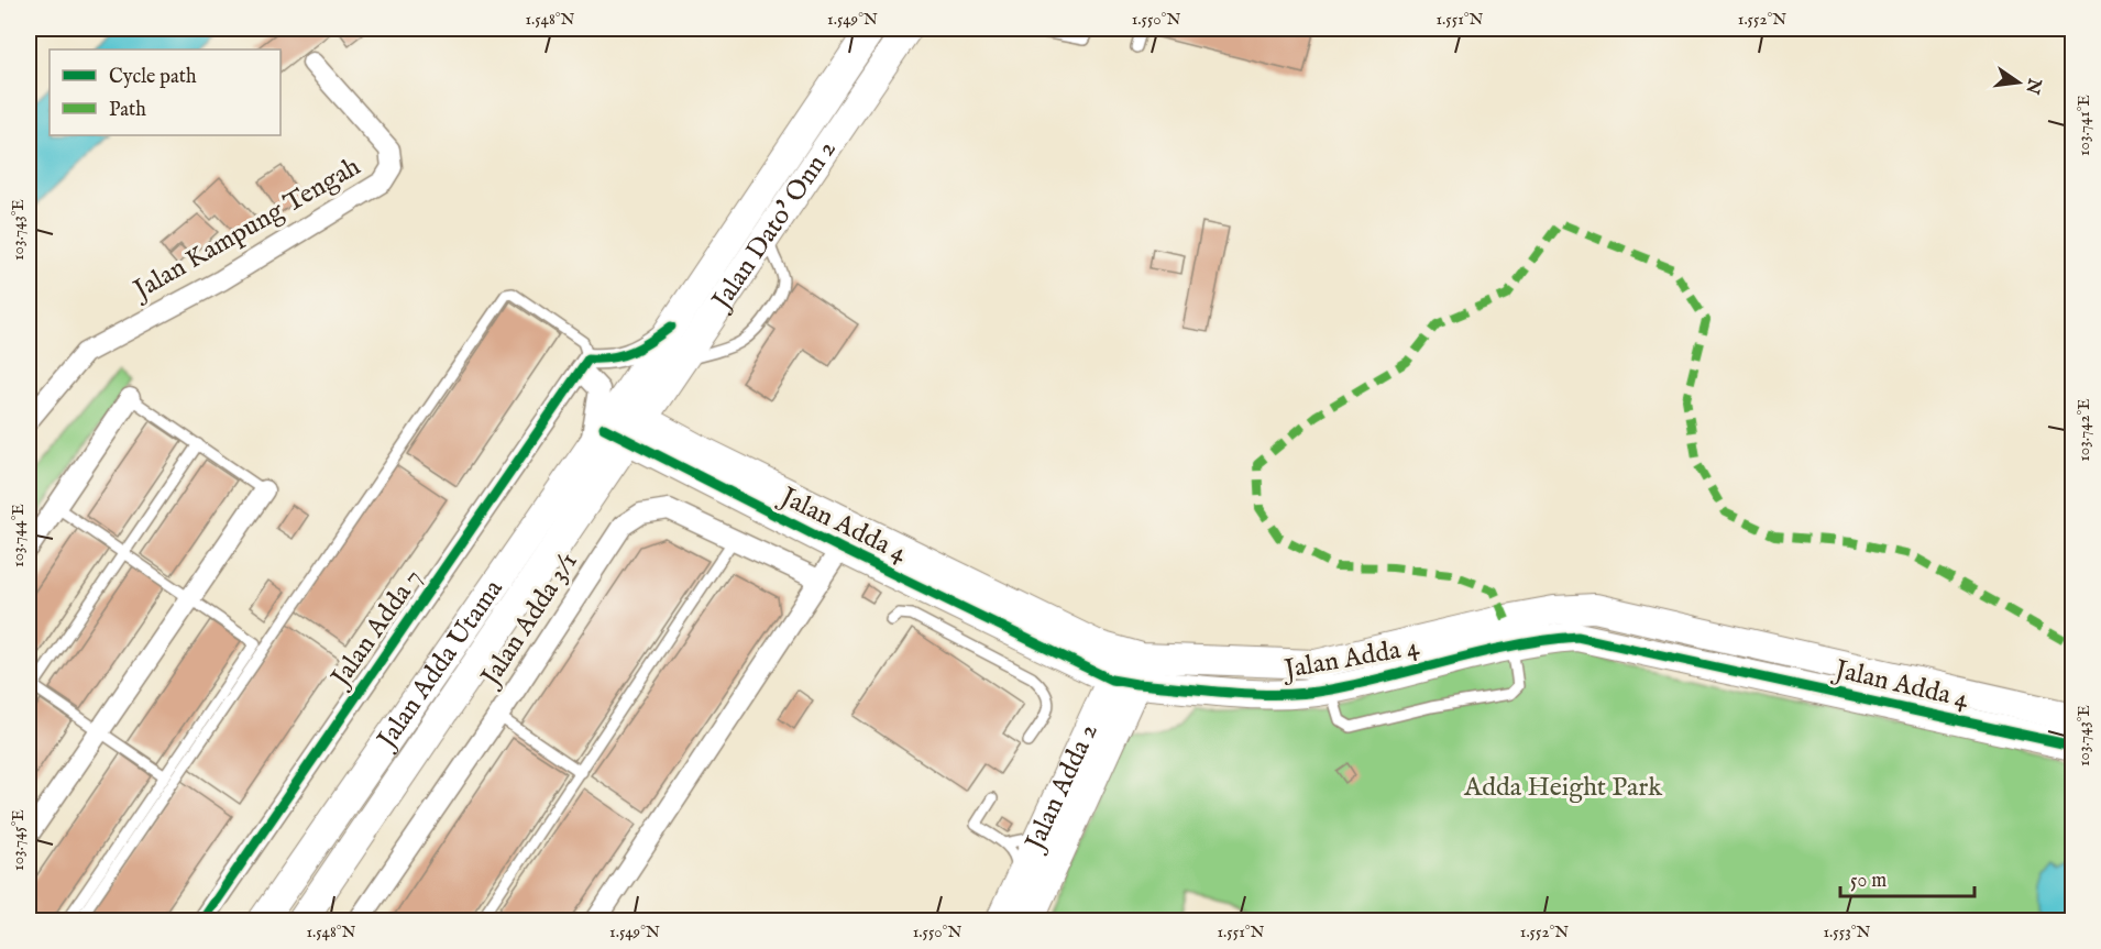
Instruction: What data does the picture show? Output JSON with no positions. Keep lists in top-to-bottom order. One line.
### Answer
{"streets":{"street":["Jalan Dato' Onn 2","Jalan Kampung Tengah","Jalan Adda 4","Jalan Adda 3/1","Jalan Adda 7","Jalan Adda Utama","Jalan Adda 2"]},"crossings":[["Jalan Dato' Onn 2","Jalan Adda 4"],["Jalan Dato' Onn 2","Jalan Adda Utama"],["Jalan Adda 4","Jalan Adda Utama"],["Jalan Adda 4","Jalan Adda 2"]],"parks":["Adda Height Park"],"legend":["Cycle path","Path"],"scale_bar":"50 m","north":"right","coordinates":["1.548°N","1.549°N","1.550°N","1.551°N","1.552°N","103.741°E","103.743°E","103.742°E","103.744°E","103.745°E","1.553°N"]}
